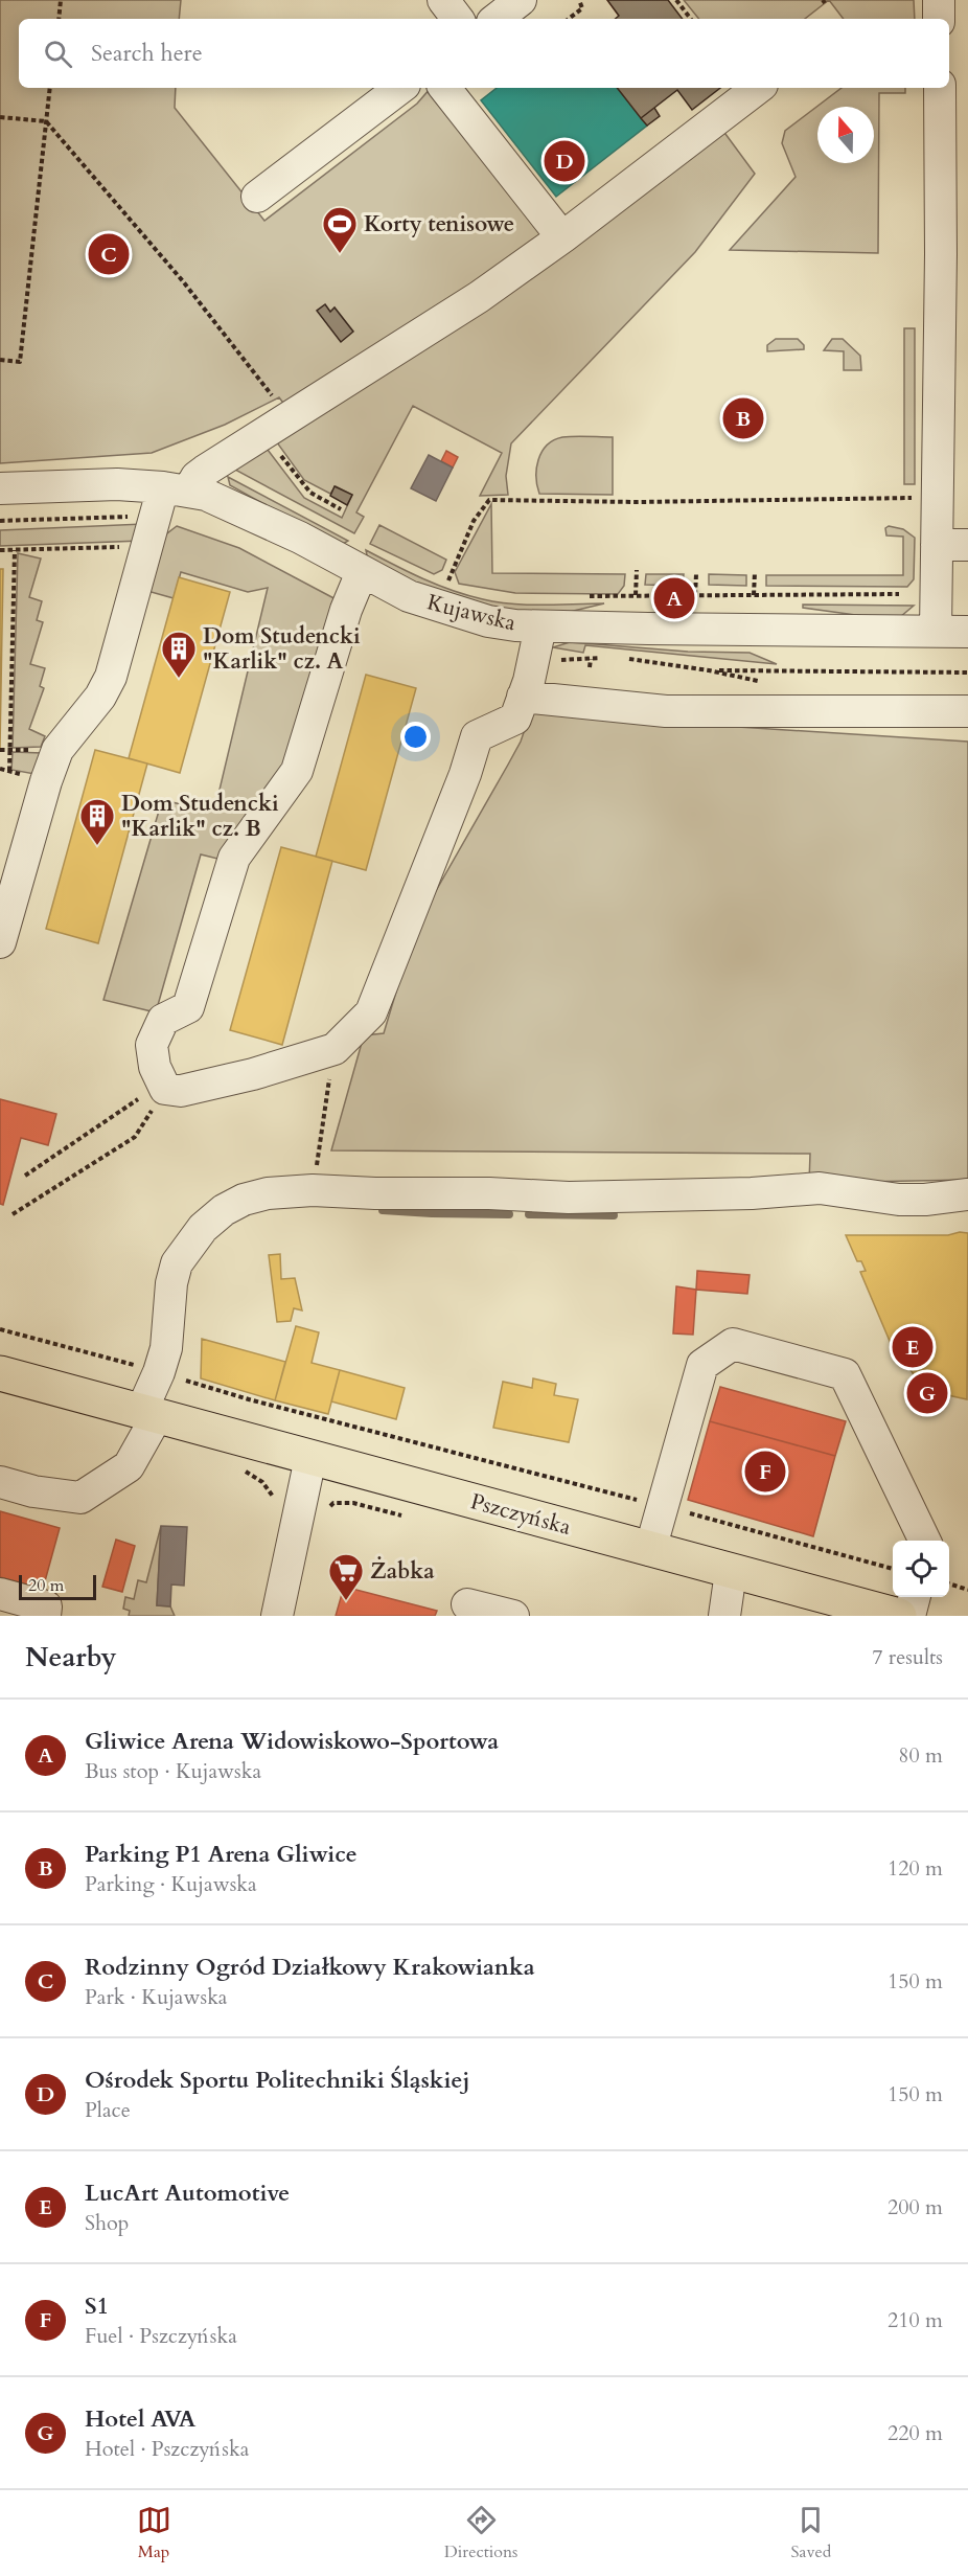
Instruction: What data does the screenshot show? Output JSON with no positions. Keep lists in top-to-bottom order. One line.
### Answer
{"streets":{"main road":["Pszczyńska"],"street":["Kujawska"]},"places":{"sports":["Korty tenisowe"],"building":["Dom Studencki \"Karlik\" cz. A","Dom Studencki \"Karlik\" cz. B"],"supermarket":["Żabka"]},"scale_bar":"20 m","north":"top","page":{"search":"Search here","pins":["D","C","B","A","E","G","F"],"scale":"20 m","heading":["Nearby","7 results"],"list":[{"mark":"A","name":"Gliwice Arena Widowiskowo-Sportowa","note":"Bus stop · Kujawska","value":"80 m"},{"mark":"B","name":"Parking P1 Arena Gliwice","note":"Parking · Kujawska","value":"120 m"},{"mark":"C","name":"Rodzinny Ogród Działkowy Krakowianka","note":"Park · Kujawska","value":"150 m"},{"mark":"D","name":"Ośrodek Sportu Politechniki Śląskiej","note":"Place","value":"150 m"},{"mark":"E","name":"LucArt Automotive","note":"Shop","value":"200 m"},{"mark":"F","name":"S1","note":"Fuel · Pszczyńska","value":"210 m"},{"mark":"G","name":"Hotel AVA","note":"Hotel · Pszczyńska","value":"220 m"}],"nav":["Map","Directions","Saved"]}}
